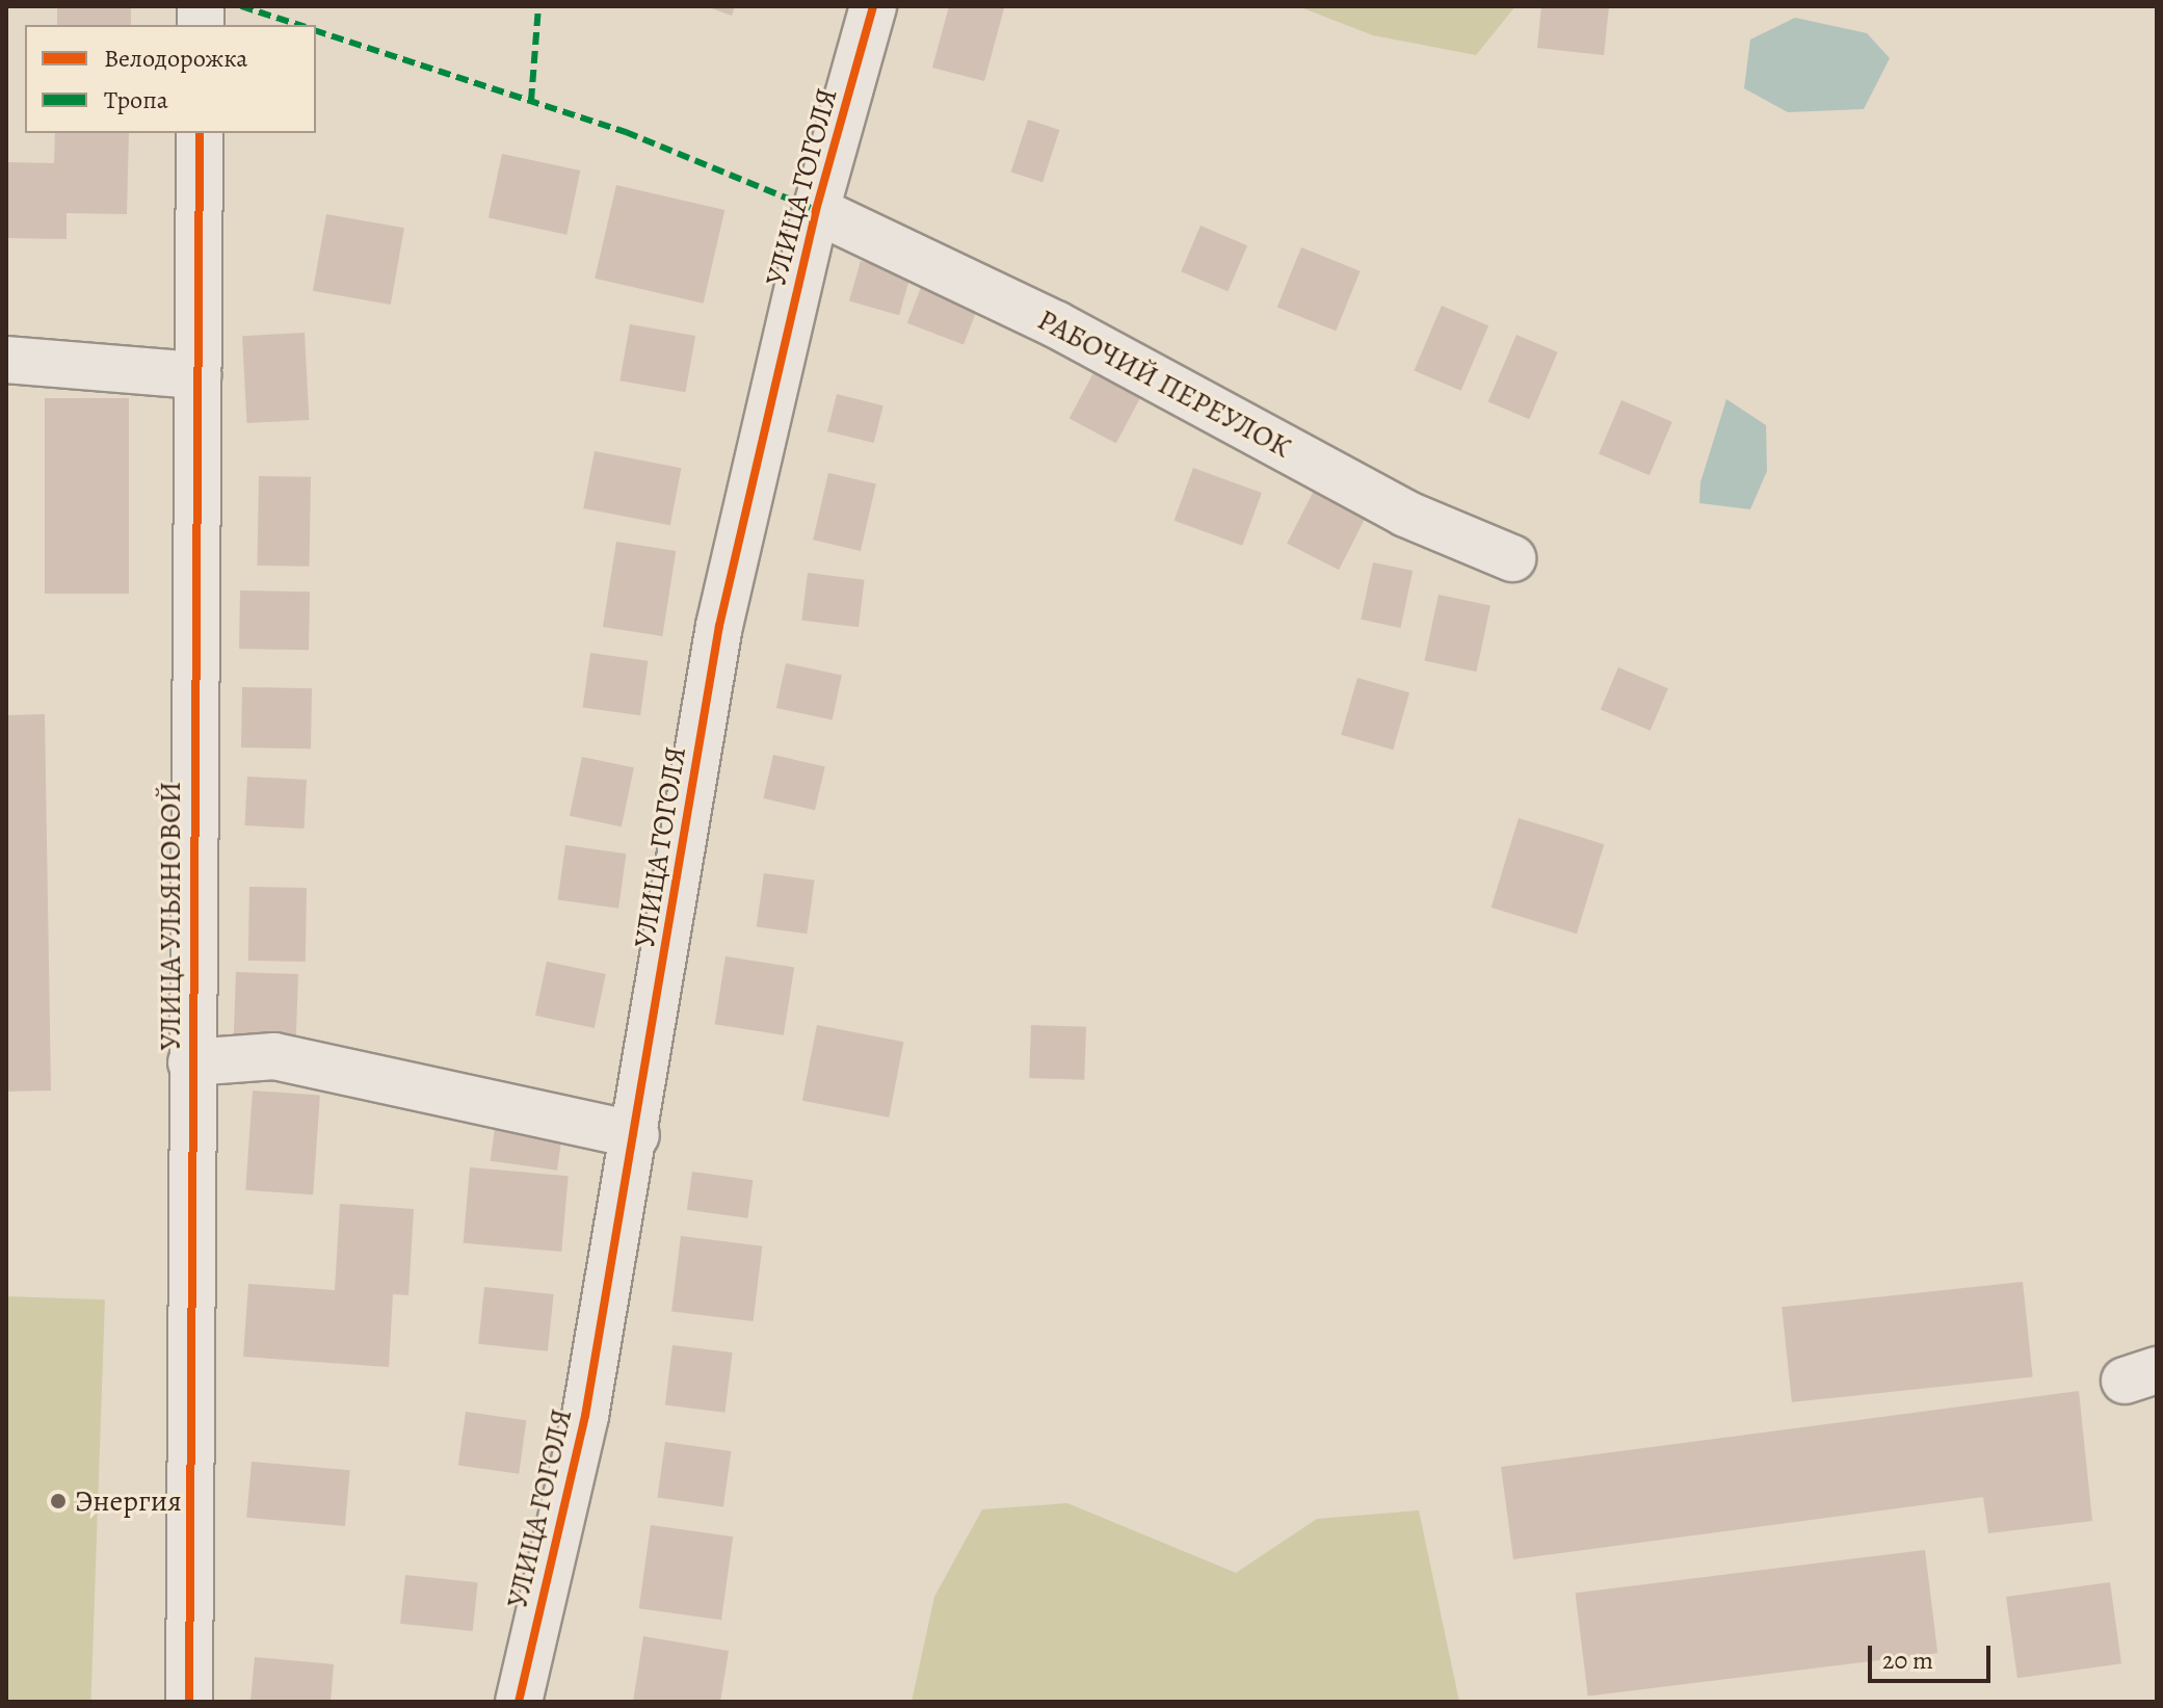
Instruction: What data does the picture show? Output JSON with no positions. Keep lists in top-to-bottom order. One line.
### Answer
{"streets":{"street":["УЛИЦА ГОГОЛЯ","РАБОЧИЙ ПЕРЕУЛОК","УЛИЦА УЛЬЯНОВОЙ"]},"crossings":[["УЛИЦА ГОГОЛЯ","РАБОЧИЙ ПЕРЕУЛОК"]],"places":["Энергия"],"legend":["Велодорожка","Тропа"],"scale_bar":"20 m"}
